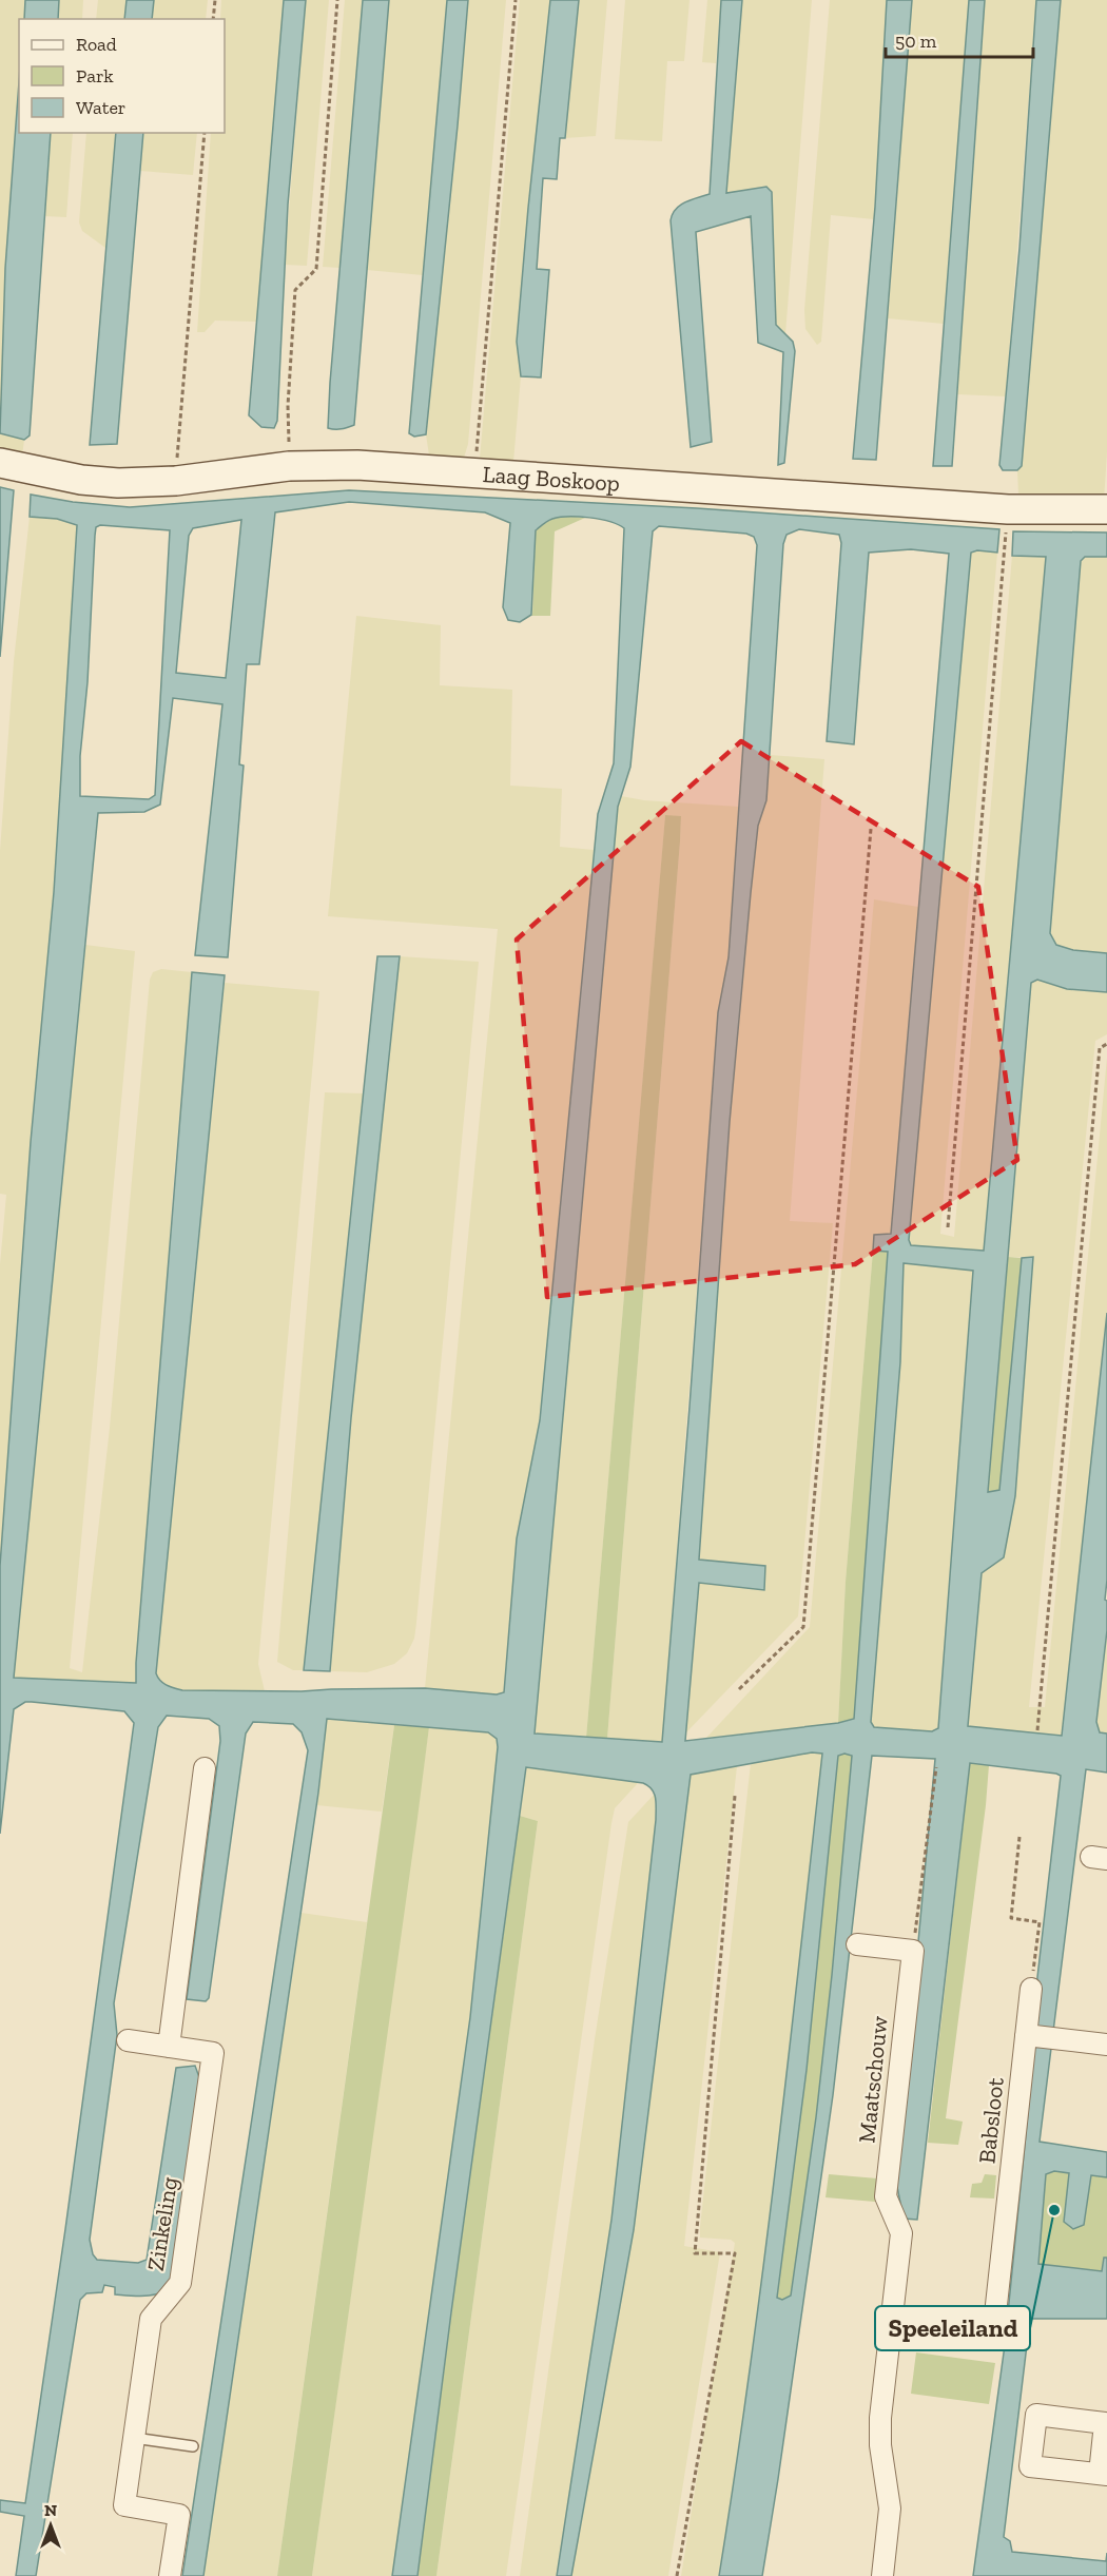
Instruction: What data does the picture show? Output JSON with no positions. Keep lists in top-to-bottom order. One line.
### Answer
{"streets":{"street":["Laag Boskoop","Maatschouw","Babsloot","Zinkeling"]},"crossings":[["Maatschouw","Babsloot"]],"places":["Speeleiland"],"legend":["Road","Park","Water"],"scale_bar":"50 m","north":"top"}
